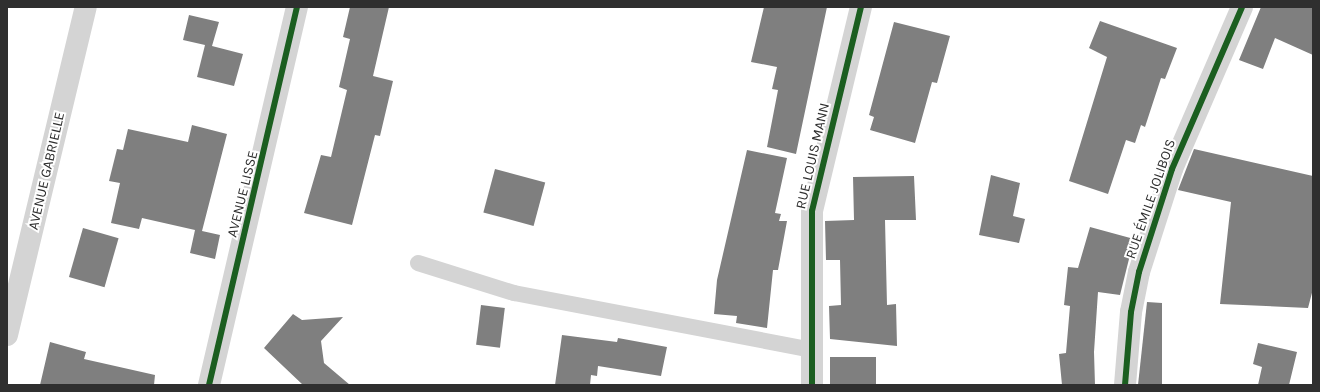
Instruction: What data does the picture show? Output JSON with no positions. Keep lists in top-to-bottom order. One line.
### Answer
{"streets":{"street":["RUE LOUIS MANN","AVENUE GABRIELLE","AVENUE LISSE","RUE ÉMILE JOLIBOIS"]}}
